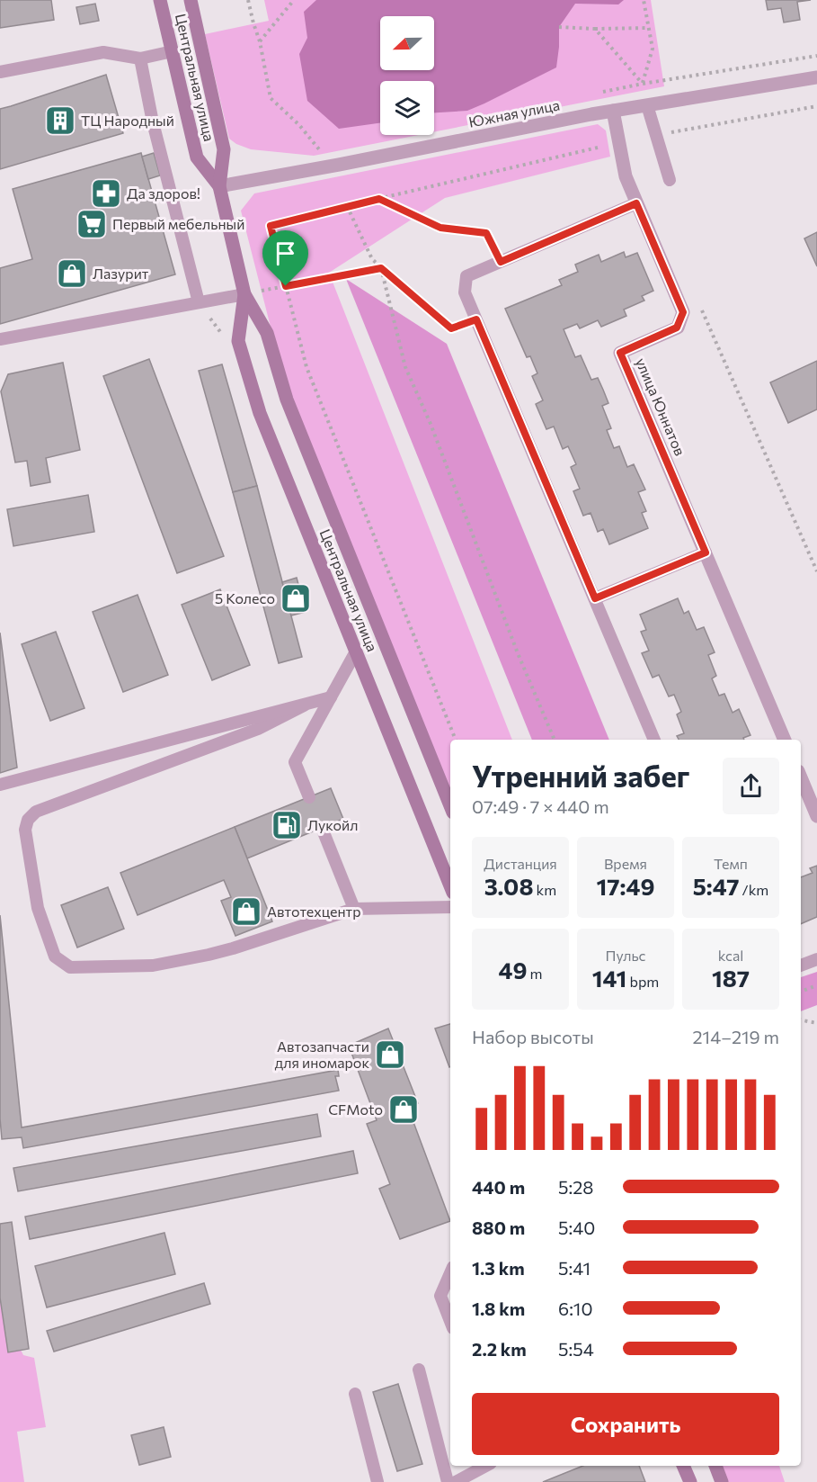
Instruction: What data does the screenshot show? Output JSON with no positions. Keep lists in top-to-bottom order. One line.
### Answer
{"streets":{"main road":["Центральная улица"],"street":["Южная улица","улица Юннатов"]},"crossings":[["Центральная улица","Южная улица"],["Южная улица","улица Юннатов"]],"places":{"building":["ТЦ Народный"],"pharmacy":["Да здоров!"],"supermarket":["Первый мебельный"],"shop":["Лазурит","5 Колесо","Автотехцентр","Автозапчасти для иномарок","CFMoto"],"fuel station":["Лукойл"]},"north":"left","page":{"heading":["Утренний забег","07:49 · 7 × 440 m"],"stats":[["Дистанция","3.08 km"],["Время","17:49"],["Темп","5:47 /km"],["49 m"],["Пульс","141 bpm"],["kcal","187"]],"chart":["Набор высоты","214–219 m"],"list":[{"name":"440 m","note":"5:28"},{"name":"880 m","note":"5:40"},{"name":"1.3 km","note":"5:41"},{"name":"1.8 km","note":"6:10"},{"name":"2.2 km","note":"5:54"}],"buttons":"Сохранить"}}
